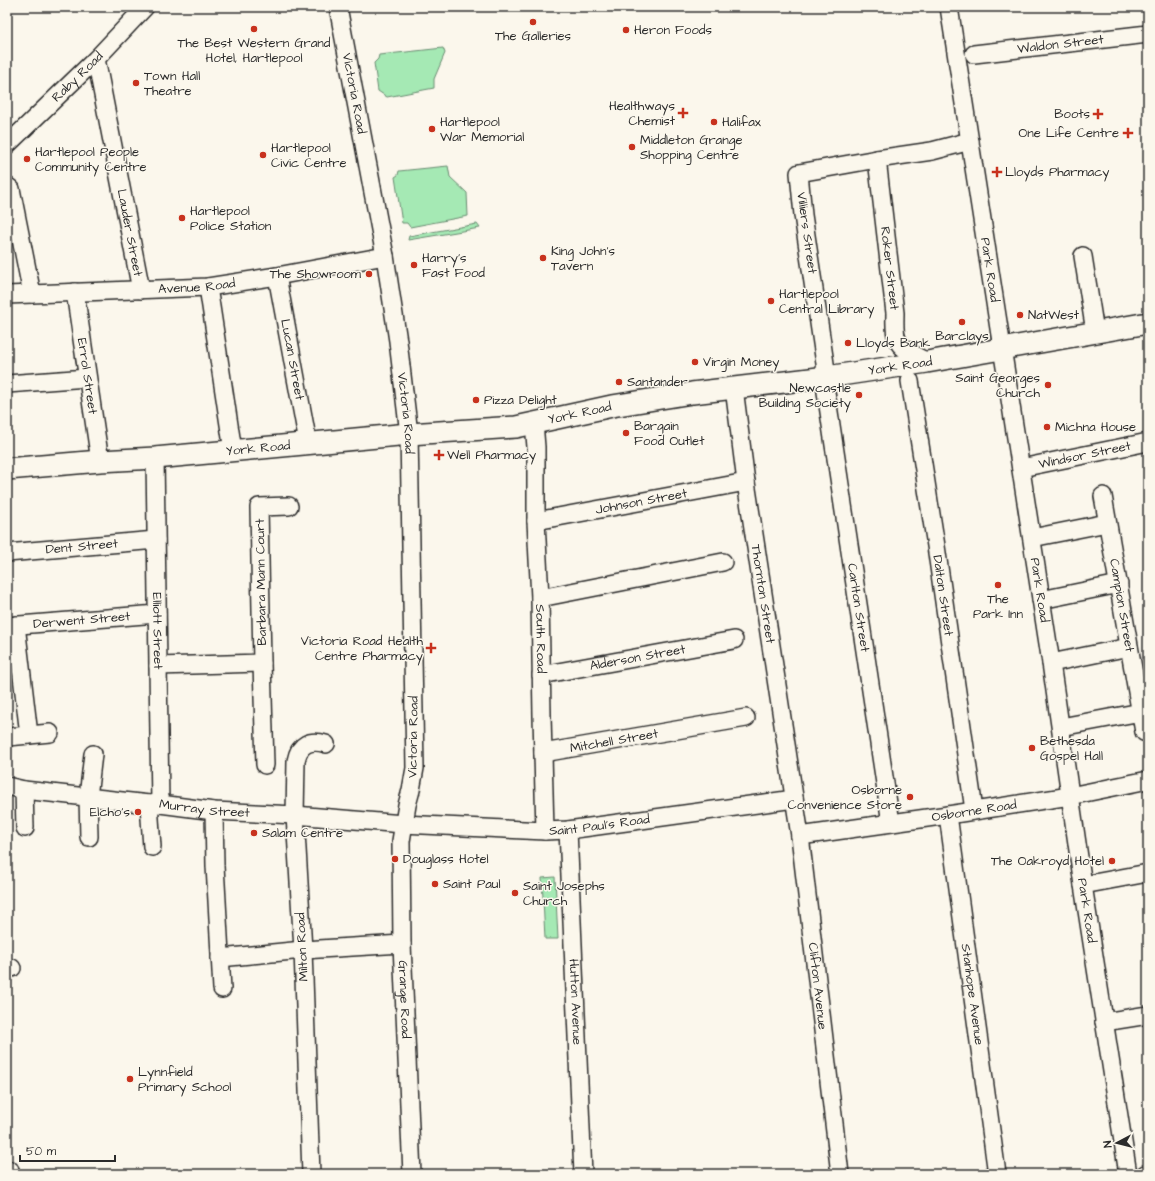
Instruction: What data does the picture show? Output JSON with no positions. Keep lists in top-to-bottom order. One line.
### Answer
{"streets":{"main road":["York Road"],"street":["Waldon Street","Raby Road","Victoria Road","Lauder Street","Villiers Street","Roker Street","Park Road","Avenue Road","Lucan Street","Errol Street","Windsor Street","Johnson Street","Dent Street","Barbara Mann Court","Thornton Street","Dalton Street","Campion Street","Carlton Street","Derwent Street","Elliott Street","South Road","Alderson Street","Mitchell Street","Murray Street","Osborne Road","Saint Paul's Road","Milton Road","Clifton Avenue","Stanhope Avenue","Grange Road","Hutton Avenue"]},"crossings":[["Raby Road","Lauder Street"],["Victoria Road","Avenue Road"],["Victoria Road","York Road"],["Victoria Road","Murray Street"],["Victoria Road","Saint Paul's Road"],["Victoria Road","Grange Road"],["Lauder Street","Avenue Road"],["Villiers Street","Roker Street"],["Villiers Street","York Road"],["Villiers Street","Carlton Street"],["Roker Street","York Road"],["Park Road","York Road"],["Park Road","Windsor Street"],["Park Road","Osborne Road"],["Avenue Road","Lucan Street"],["Avenue Road","Errol Street"],["Lucan Street","York Road"],["York Road","Errol Street"],["York Road","Thornton Street"],["York Road","Carlton Street"],["York Road","Elliott Street"],["York Road","South Road"],["Johnson Street","Thornton Street"],["Johnson Street","South Road"],["Dent Street","Elliott Street"],["Barbara Mann Court","Elliott Street"],["Thornton Street","Saint Paul's Road"],["Thornton Street","Clifton Avenue"],["Dalton Street","Osborne Road"],["Carlton Street","Osborne Road"],["Derwent Street","Elliott Street"],["Elliott Street","Murray Street"],["South Road","Alderson Street"],["South Road","Mitchell Street"],["South Road","Saint Paul's Road"],["Murray Street","Saint Paul's Road"],["Murray Street","Milton Road"],["Murray Street","Grange Road"],["Osborne Road","Clifton Avenue"],["Osborne Road","Stanhope Avenue"],["Saint Paul's Road","Clifton Avenue"],["Saint Paul's Road","Grange Road"],["Saint Paul's Road","Hutton Avenue"]],"places":{"other":["The Galleries","The Best Western Grand Hotel, Hartlepool","Heron Foods","Town Hall Theatre","Halifax","Hartlepool War Memorial","Middleton Grange Shopping Centre","Hartlepool Civic Centre","Hartlepool People Community Centre","Hartlepool Police Station","King John's Tavern","Harry's Fast Food","The Showroom","Hartlepool Central Library","NatWest","Barclays","Lloyds Bank","Virgin Money","Santander","Saint Georges Church","Newcastle Building Society","Pizza Delight","Michna House","Bargain Food Outlet","The Park Inn","Bethesda Gospel Hall","Osborne Convenience Store","Elcho's","Salam Centre","Douglass Hotel","The Oakroyd Hotel","Saint Paul","Saint Josephs Church","Lynnfield Primary School"],"health":["Healthways Chemist","Boots","One Life Centre","Lloyds Pharmacy","Well Pharmacy","Victoria Road Health Centre Pharmacy"]},"scale_bar":"50 m","north":"left"}
